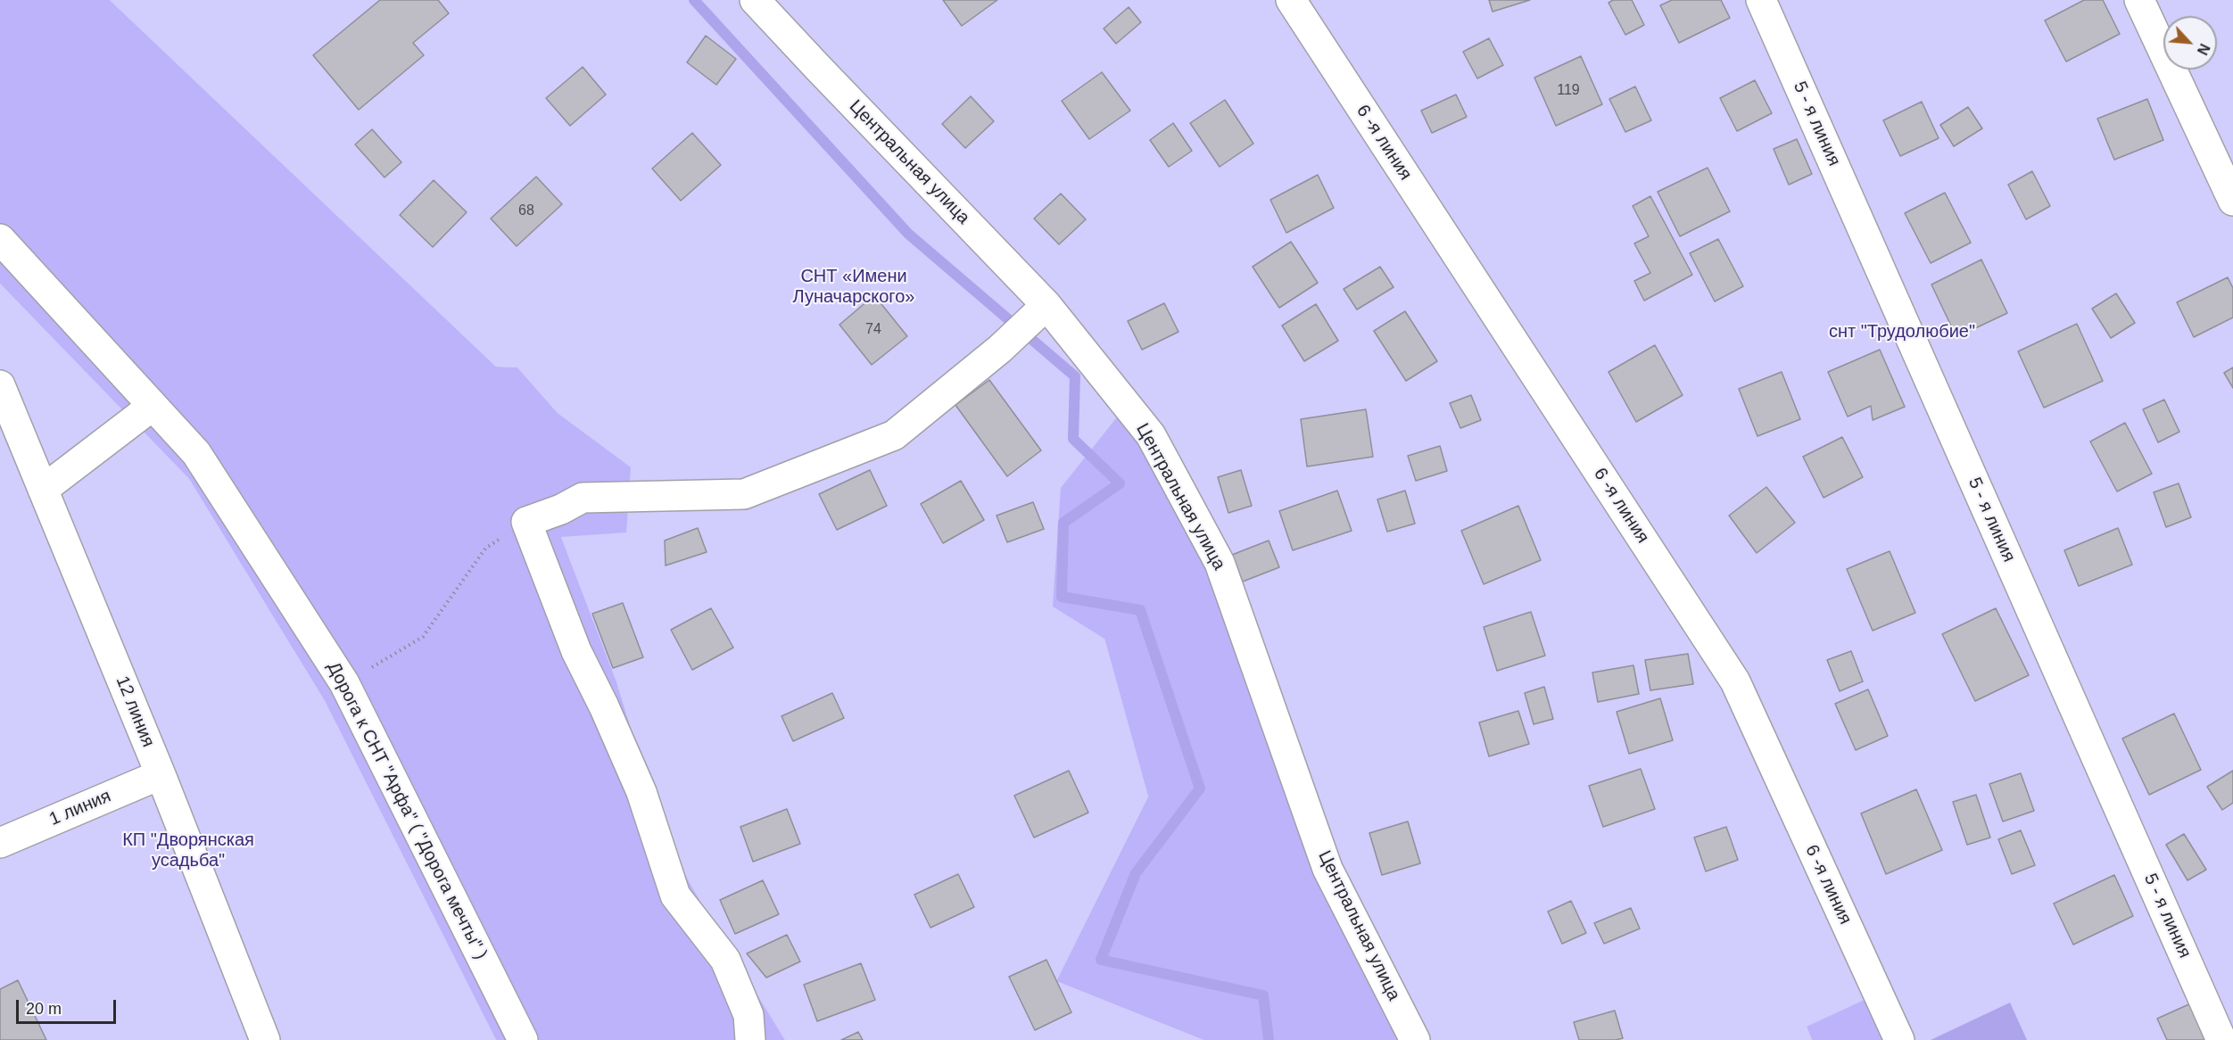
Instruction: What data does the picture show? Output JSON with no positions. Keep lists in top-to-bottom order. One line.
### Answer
{"streets":{"street":["5 - я линия","6 -я линия","Центральная улица","12 линия","1 линия","Дорога к СНТ \"Арфа\" ( \"Дорога мечты\" )"]},"crossings":[["12 линия","1 линия"]],"parks":["СНТ «Имени Луначарского»","снт \"Трудолюбие\"","КП \"Дворянская усадьба\""],"house_numbers":["119","68","74"],"scale_bar":"20 m","north":"bottom right"}
